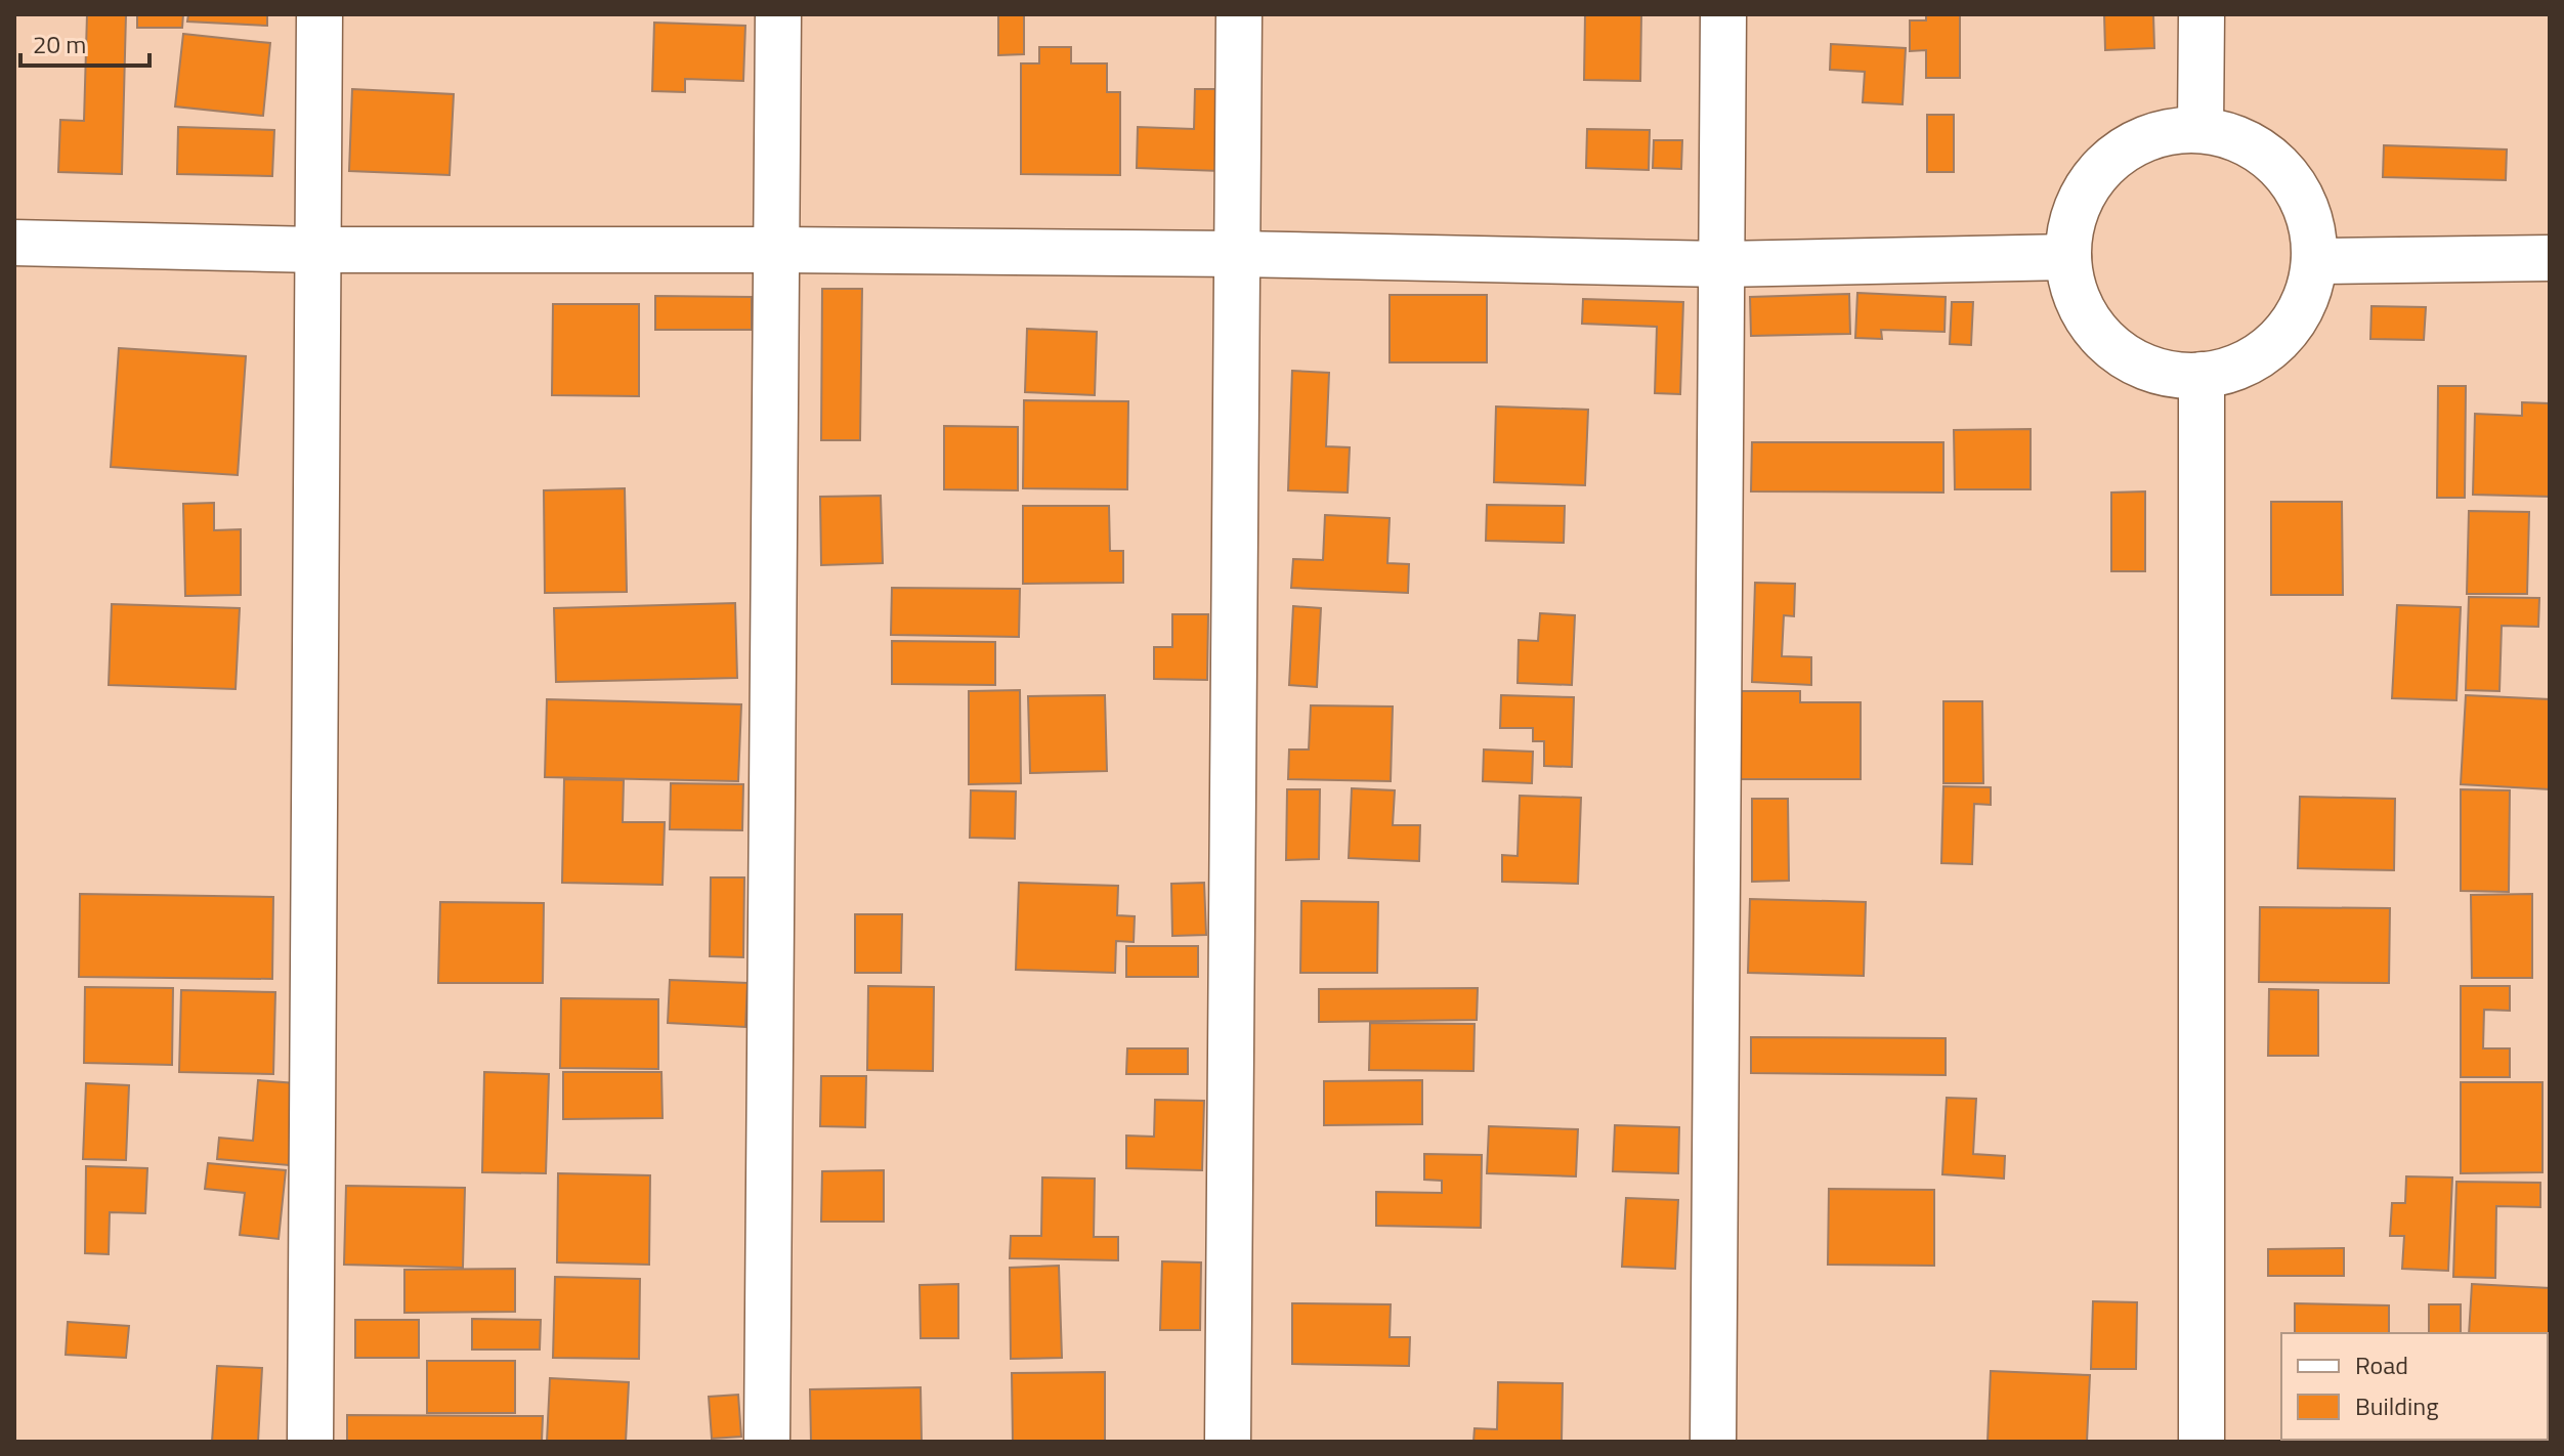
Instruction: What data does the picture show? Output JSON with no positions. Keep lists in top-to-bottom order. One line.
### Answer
{"legend":["Road","Building"],"scale_bar":"20 m"}
